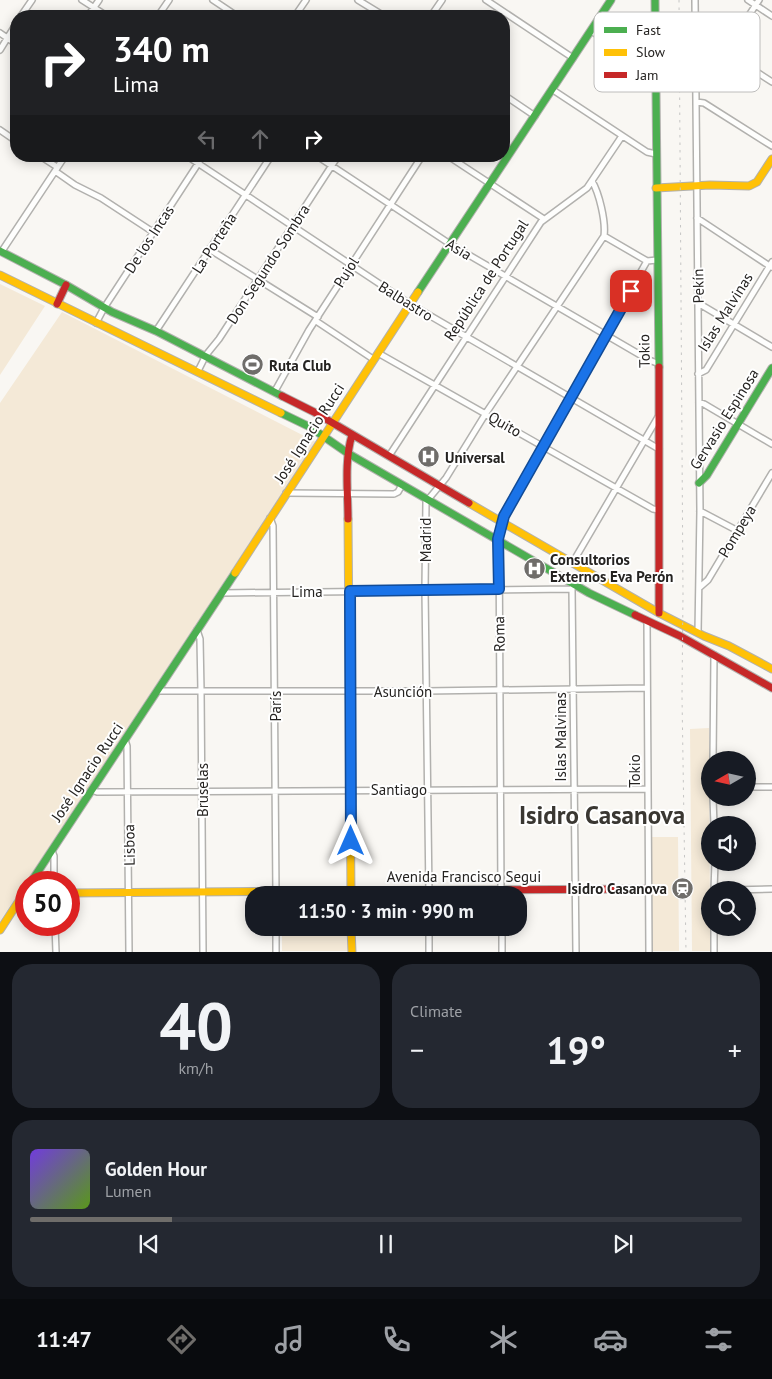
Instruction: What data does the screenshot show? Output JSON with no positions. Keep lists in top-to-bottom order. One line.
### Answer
{"streets":{"main road":["Tokio","Gervasio Espinosa","José Ignacio Rucci","Avenida Francisco Segui"],"street":["De los Incas","La Porteña","Asia","Don Segundo Sombra","Pujol","República de Portugal","Pekín","Balbastro","Islas Malvinas","Quito","Pompeya","Madrid","Lima","Roma","Asunción","París","Santiago","Bruselas","Lisboa"]},"crossings":[["De los Incas","Balbastro"],["La Porteña","Balbastro"],["La Porteña","Quito"],["Asia","Don Segundo Sombra"],["Asia","Pujol"],["Asia","República de Portugal"],["Asia","Tokio"],["Asia","José Ignacio Rucci"],["Asia","Madrid"],["Asia","Roma"],["Don Segundo Sombra","Balbastro"],["Don Segundo Sombra","Quito"],["Pujol","Balbastro"],["Pujol","Quito"],["República de Portugal","Balbastro"],["República de Portugal","Quito"],["Pekín","Islas Malvinas"],["Pekín","Gervasio Espinosa"],["Pekín","Pompeya"],["Balbastro","Tokio"],["Balbastro","José Ignacio Rucci"],["Balbastro","Madrid"],["Balbastro","Roma"],["Islas Malvinas","Lima"],["Islas Malvinas","Asunción"],["Islas Malvinas","Santiago"],["Islas Malvinas","Avenida Francisco Segui"],["Tokio","Quito"],["Tokio","Asunción"],["Tokio","Santiago"],["Tokio","Avenida Francisco Segui"],["Quito","José Ignacio Rucci"],["Quito","Madrid"],["Quito","Roma"],["José Ignacio Rucci","Lima"],["José Ignacio Rucci","Asunción"],["José Ignacio Rucci","París"],["José Ignacio Rucci","Santiago"],["José Ignacio Rucci","Bruselas"],["José Ignacio Rucci","Lisboa"],["Madrid","Lima"],["Madrid","Asunción"],["Madrid","Santiago"],["Lima","Roma"],["Lima","París"],["Roma","Asunción"],["Roma","Santiago"],["Asunción","París"],["Asunción","Bruselas"],["París","Santiago"],["Santiago","Bruselas"],["Santiago","Lisboa"],["Bruselas","Avenida Francisco Segui"],["Lisboa","Avenida Francisco Segui"]],"districts":["Isidro Casanova"],"places":{"sports":["Ruta Club"],"hospital":["Universal","Consultorios Externos Eva Perón"],"station":["Isidro Casanova"]},"legend":["Fast","Slow","Jam"],"north":"left","page":{"turn":["340 m","Lima"],"limit":"50","trip":"11:50 · 3 min · 990 m","tile":[["40","km/h"],"Climate"],"heat":["−","19°","+"],"song":["Golden Hour","Lumen"],"tabs":"11:47"}}
